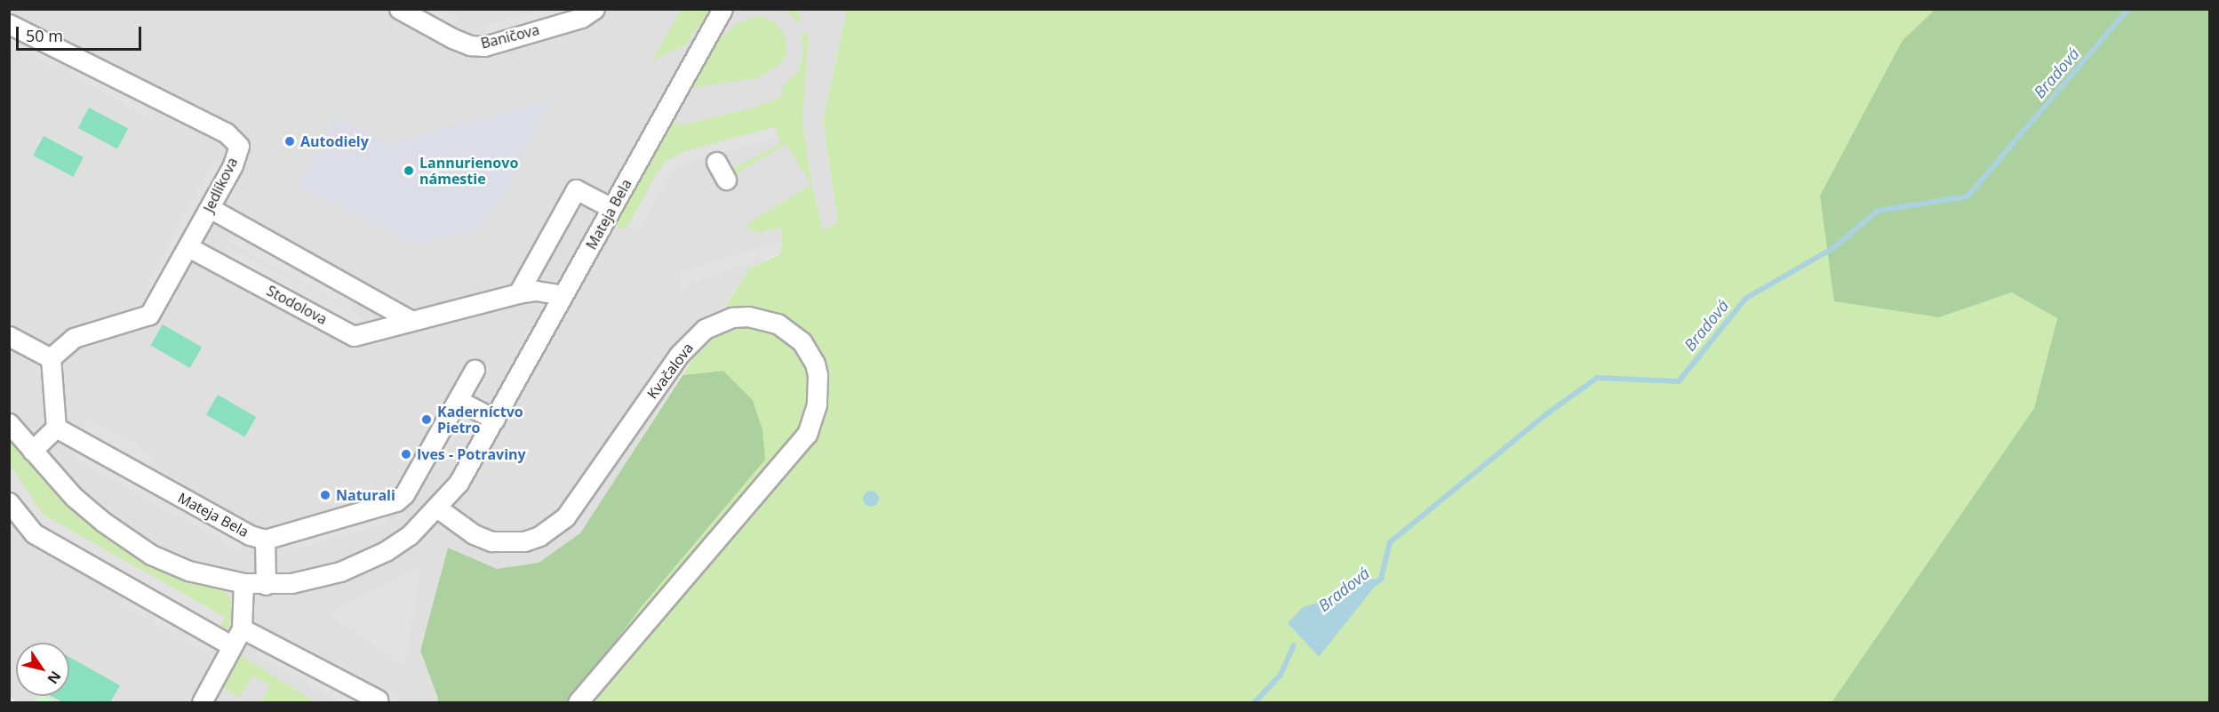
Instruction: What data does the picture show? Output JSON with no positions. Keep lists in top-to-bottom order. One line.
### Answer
{"streets":{"street":["Baničova","Jedlíkova","Mateja Bela","Stodolova","Kvačalova"]},"crossings":[["Jedlíkova","Stodolova"],["Mateja Bela","Stodolova"],["Mateja Bela","Kvačalova"]],"water":["Bradová"],"places":["Autodiely","Lannurienovo námestie","Kaderníctvo Pietro","Ives - Potraviny","Naturali"],"scale_bar":"50 m","north":"bottom right"}
